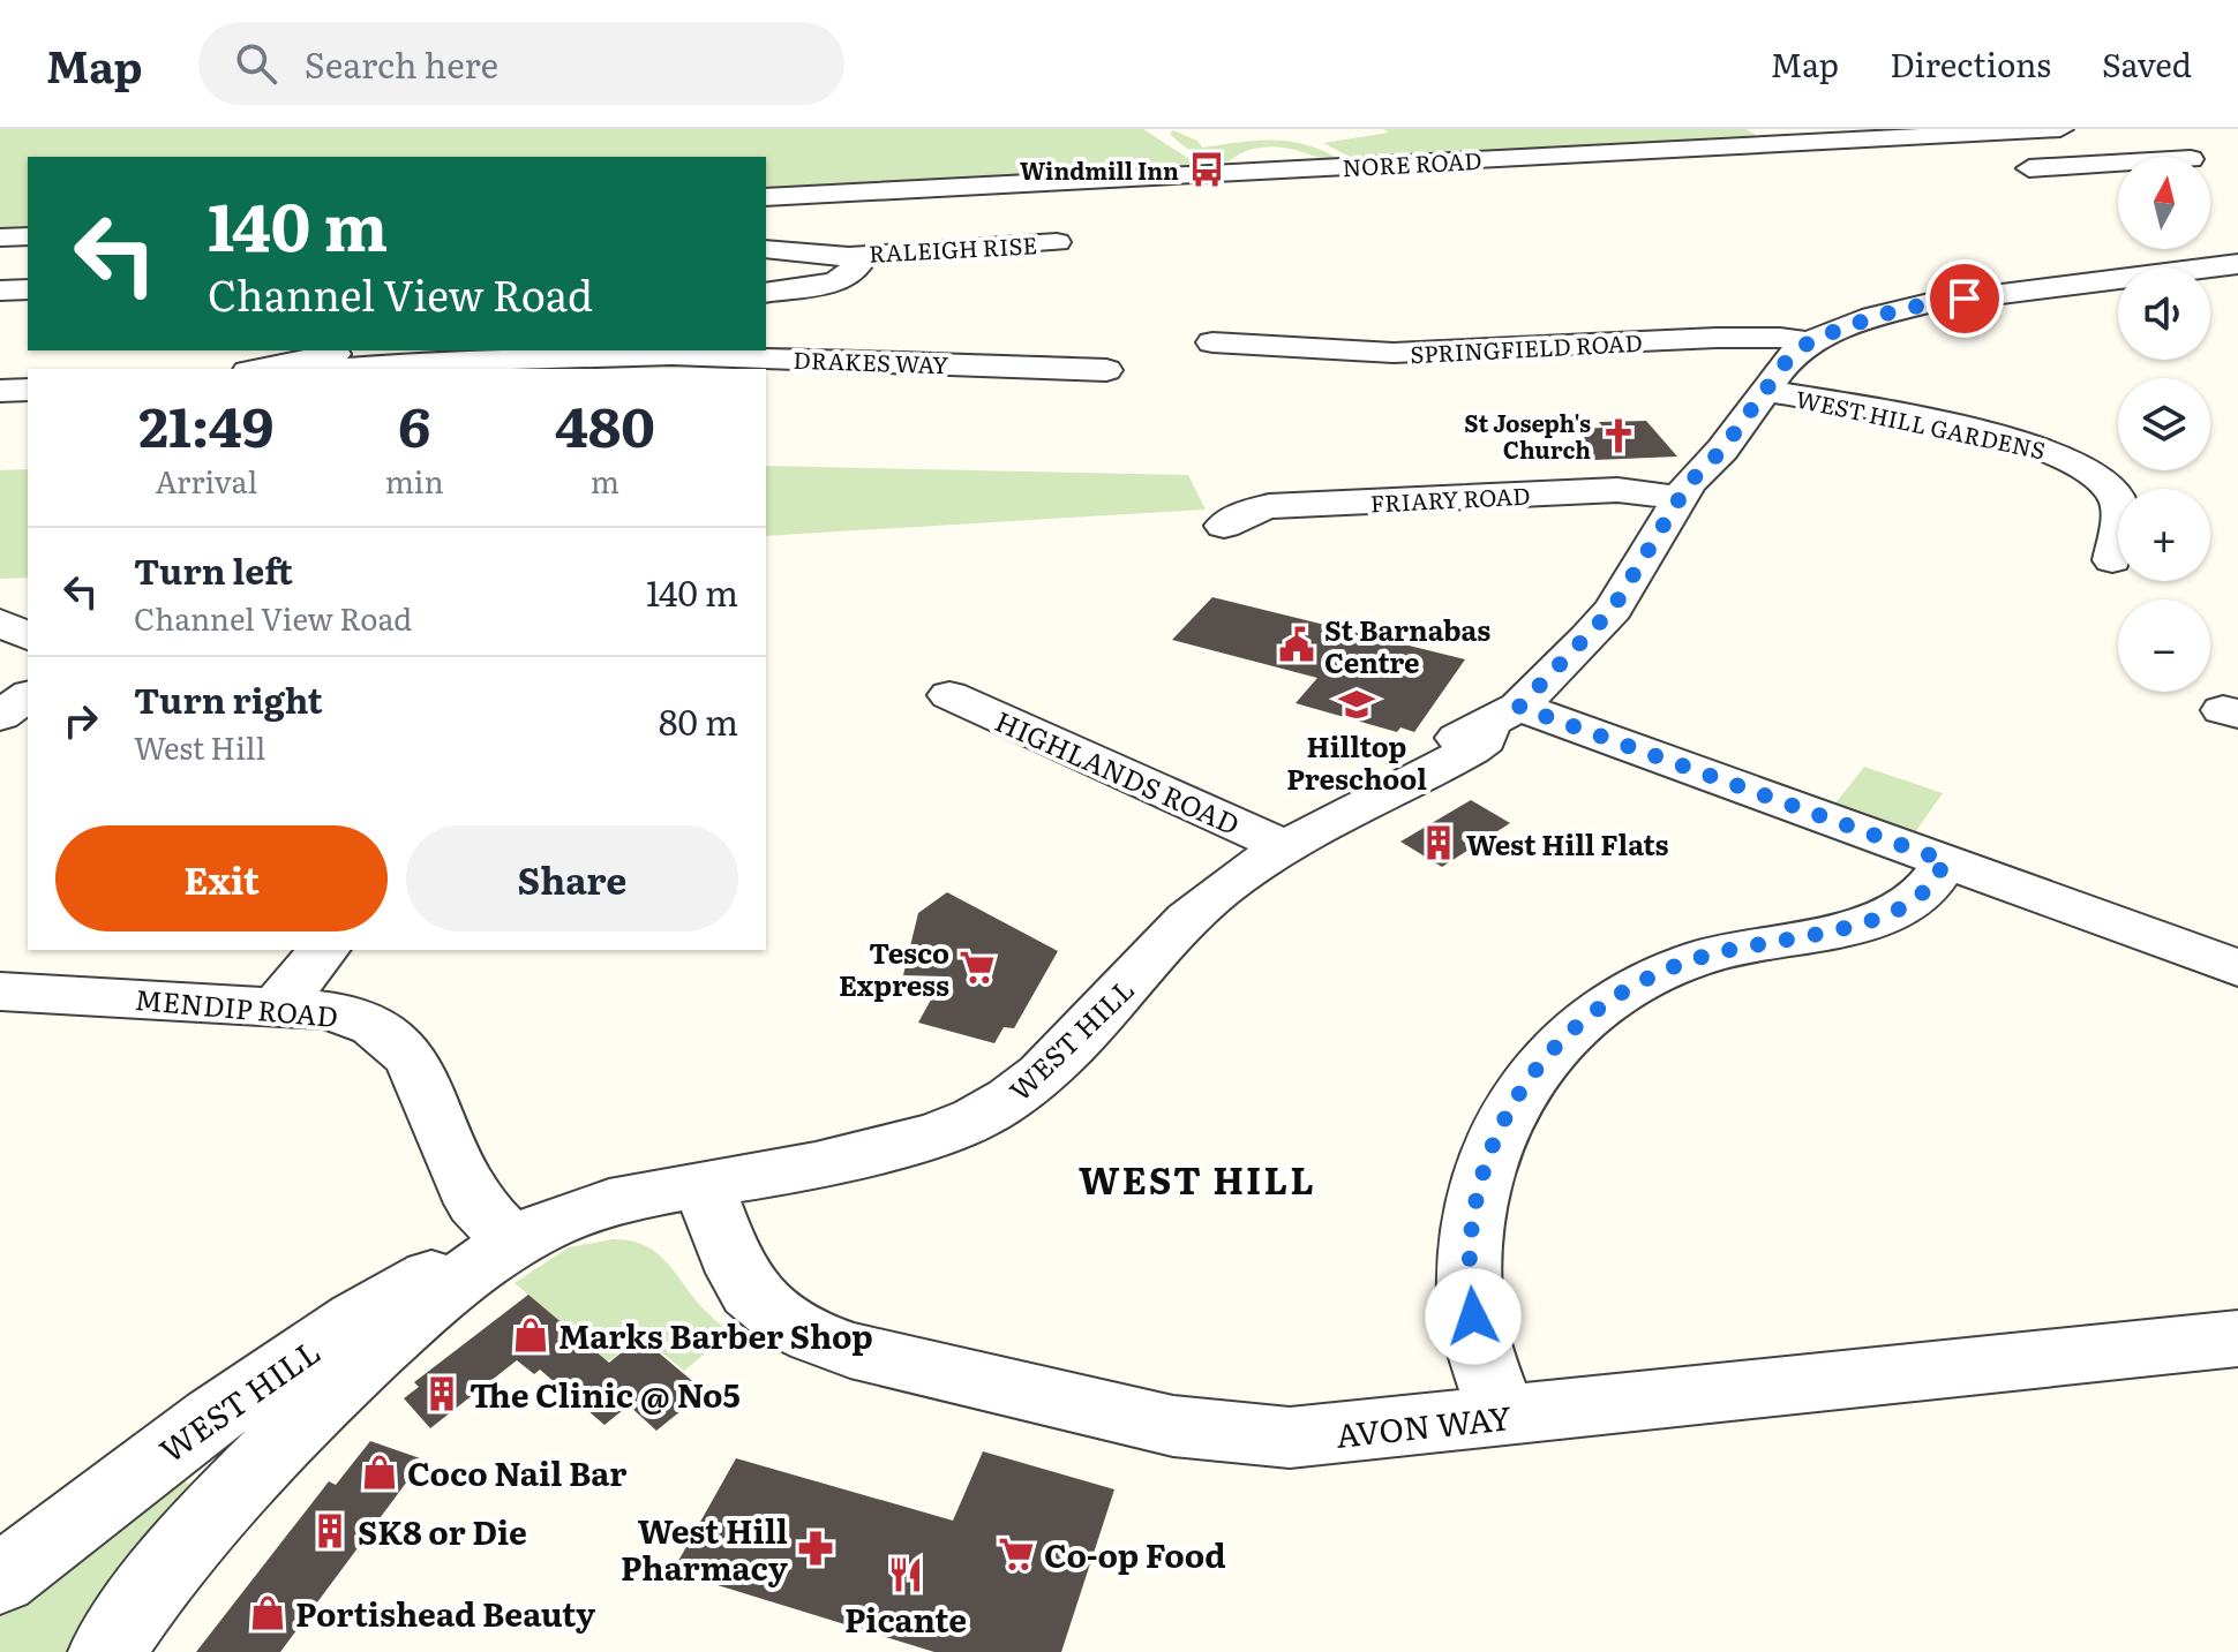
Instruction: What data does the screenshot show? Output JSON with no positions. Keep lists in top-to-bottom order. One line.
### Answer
{"streets":{"street":["NORE ROAD","RALEIGH RISE","SPRINGFIELD ROAD","DRAKES WAY","WEST HILL GARDENS","FRIARY ROAD","HIGHLANDS ROAD","MENDIP ROAD","WEST HILL","AVON WAY"]},"crossings":[["SPRINGFIELD ROAD","WEST HILL"],["WEST HILL GARDENS","WEST HILL"],["FRIARY ROAD","WEST HILL"],["HIGHLANDS ROAD","WEST HILL"],["MENDIP ROAD","WEST HILL"],["WEST HILL","AVON WAY"]],"districts":["WEST HILL"],"places":{"bus stop":["Windmill Inn"],"church":["St Joseph's Church"],"public building":["St Barnabas Centre"],"school or university":["Hilltop Preschool"],"building":["West Hill Flats","The Clinic @ No5","SK8 or Die"],"supermarket":["Tesco Express","Co-op Food"],"shop":["Marks Barber Shop","Coco Nail Bar","Portishead Beauty"],"pharmacy":["West Hill Pharmacy"],"restaurant":["Picante"]},"north":"top","page":{"header":"Map","search":"Search here","nav":["Map","Directions","Saved"],"map_buttons":["+","−"],"turn":["140 m","Channel View Road"],"eta":["21:49","Arrival","6","min","480","m"],"list":[{"name":"Turn left","note":"Channel View Road","value":"140 m"},{"name":"Turn right","note":"West Hill","value":"80 m"}],"buttons":["Exit","Share"]}}
